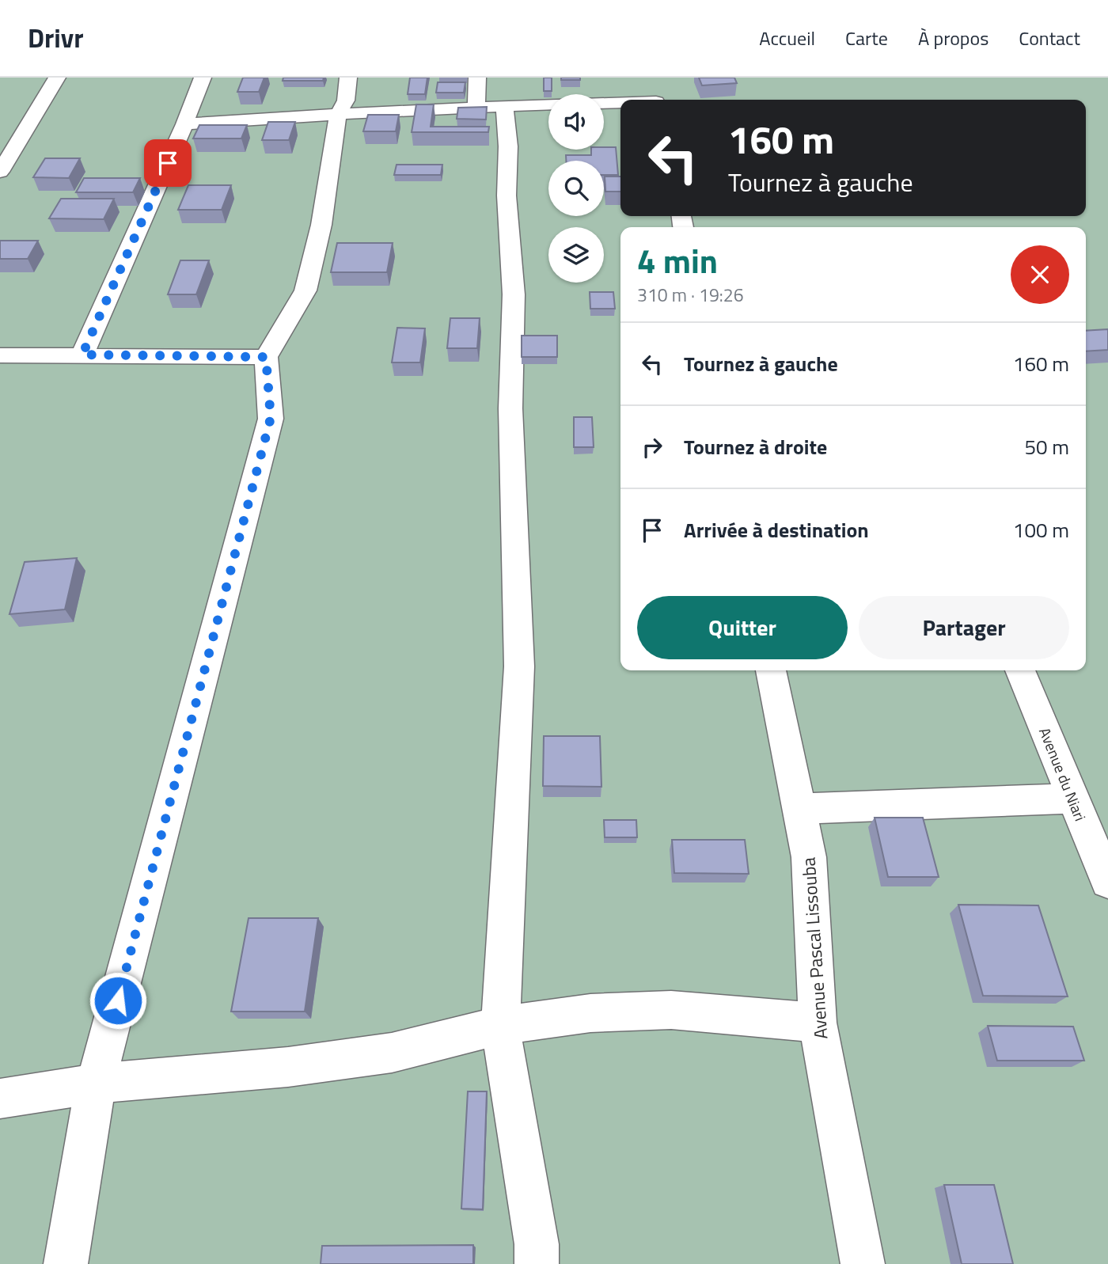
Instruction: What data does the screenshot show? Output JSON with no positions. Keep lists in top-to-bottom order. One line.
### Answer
{"streets":{"street":["Avenue du Niari","Avenue Pascal Lissouba"]},"page":{"header":"Drivr","nav":["Accueil","Carte","À propos","Contact"],"turn":["160 m","Tournez à gauche"],"heading":["4 min","310 m · 19:26"],"list":[{"name":"Tournez à gauche","value":"160 m"},{"name":"Tournez à droite","value":"50 m"},{"name":"Arrivée à destination","value":"100 m"}],"buttons":["Quitter","Partager"]}}
